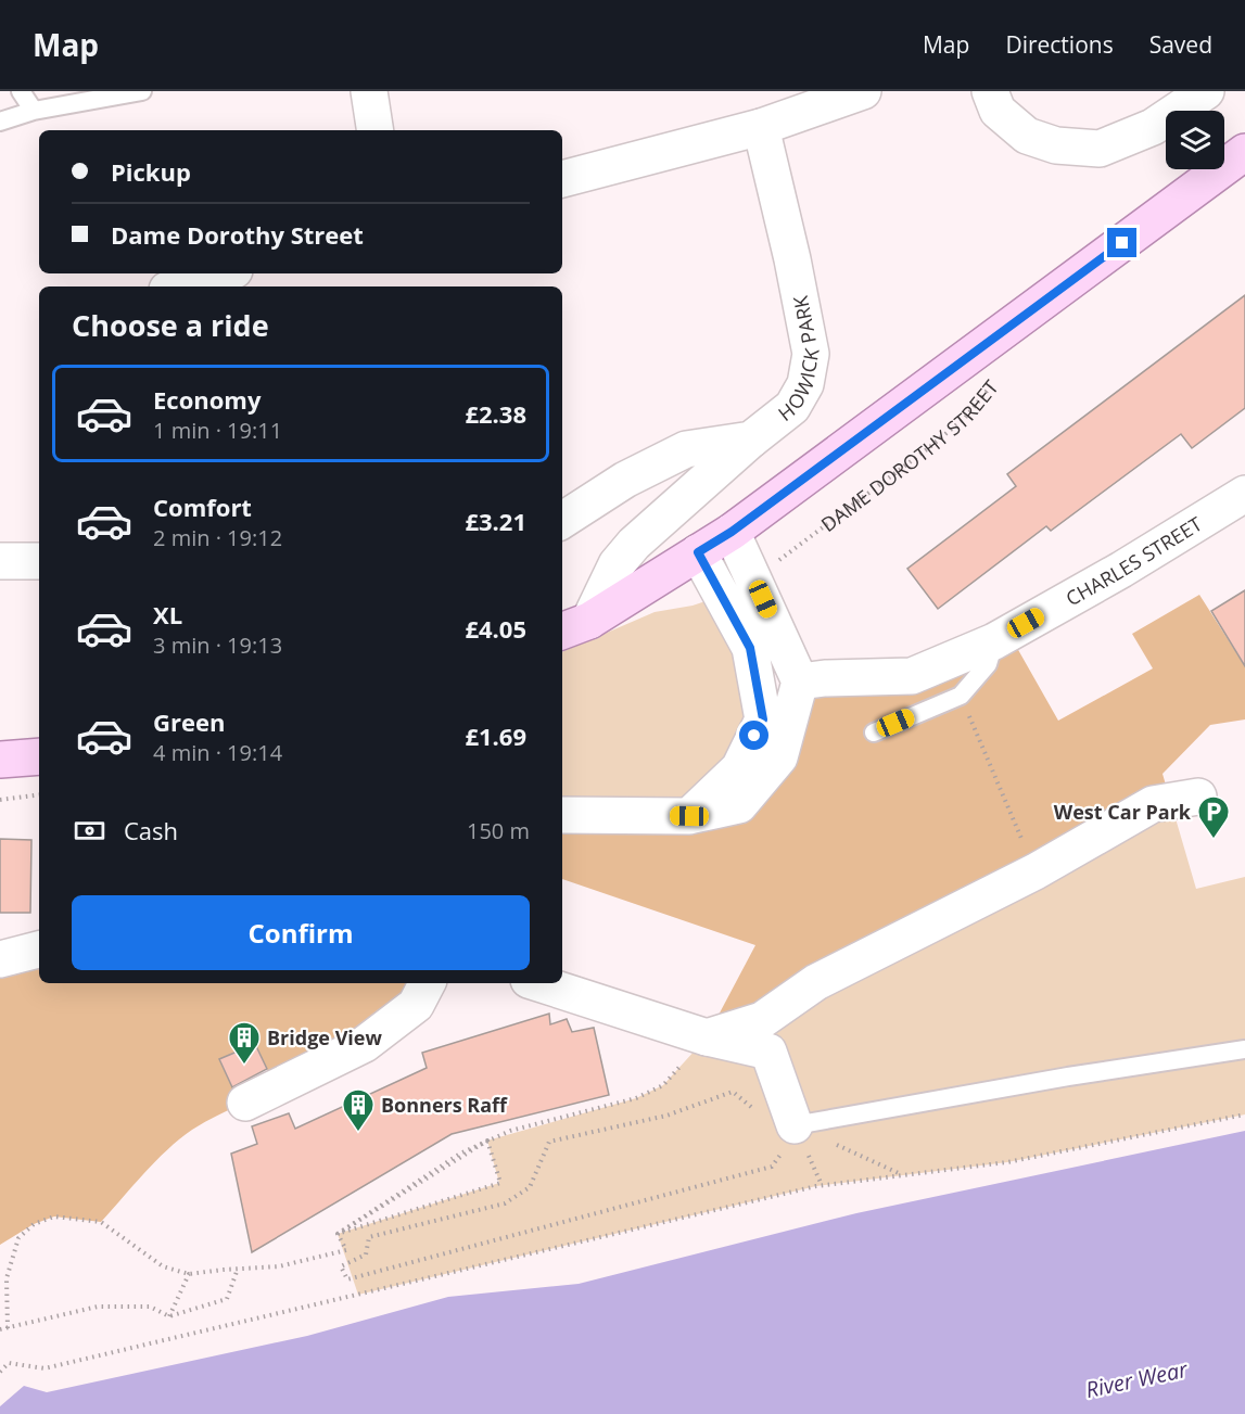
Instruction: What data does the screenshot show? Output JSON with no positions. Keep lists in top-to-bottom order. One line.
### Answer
{"streets":{"main road":["DAME DOROTHY STREET"],"street":["HOWICK PARK","CHARLES STREET"]},"water":["River Wear"],"places":{"parking":["West Car Park"],"building":["Bridge View","Bonners Raff"]},"page":{"header":"Map","nav":["Map","Directions","Saved"],"banner":["Pickup","Dame Dorothy Street"],"heading":"Choose a ride","list":[{"name":"Economy","note":"1 min · 19:11","value":"£2.38"},{"name":"Comfort","note":"2 min · 19:12","value":"£3.21"},{"name":"XL","note":"3 min · 19:13","value":"£4.05"},{"name":"Green","note":"4 min · 19:14","value":"£1.69"}],"pay":["Cash","150 m"],"buttons":"Confirm"}}
